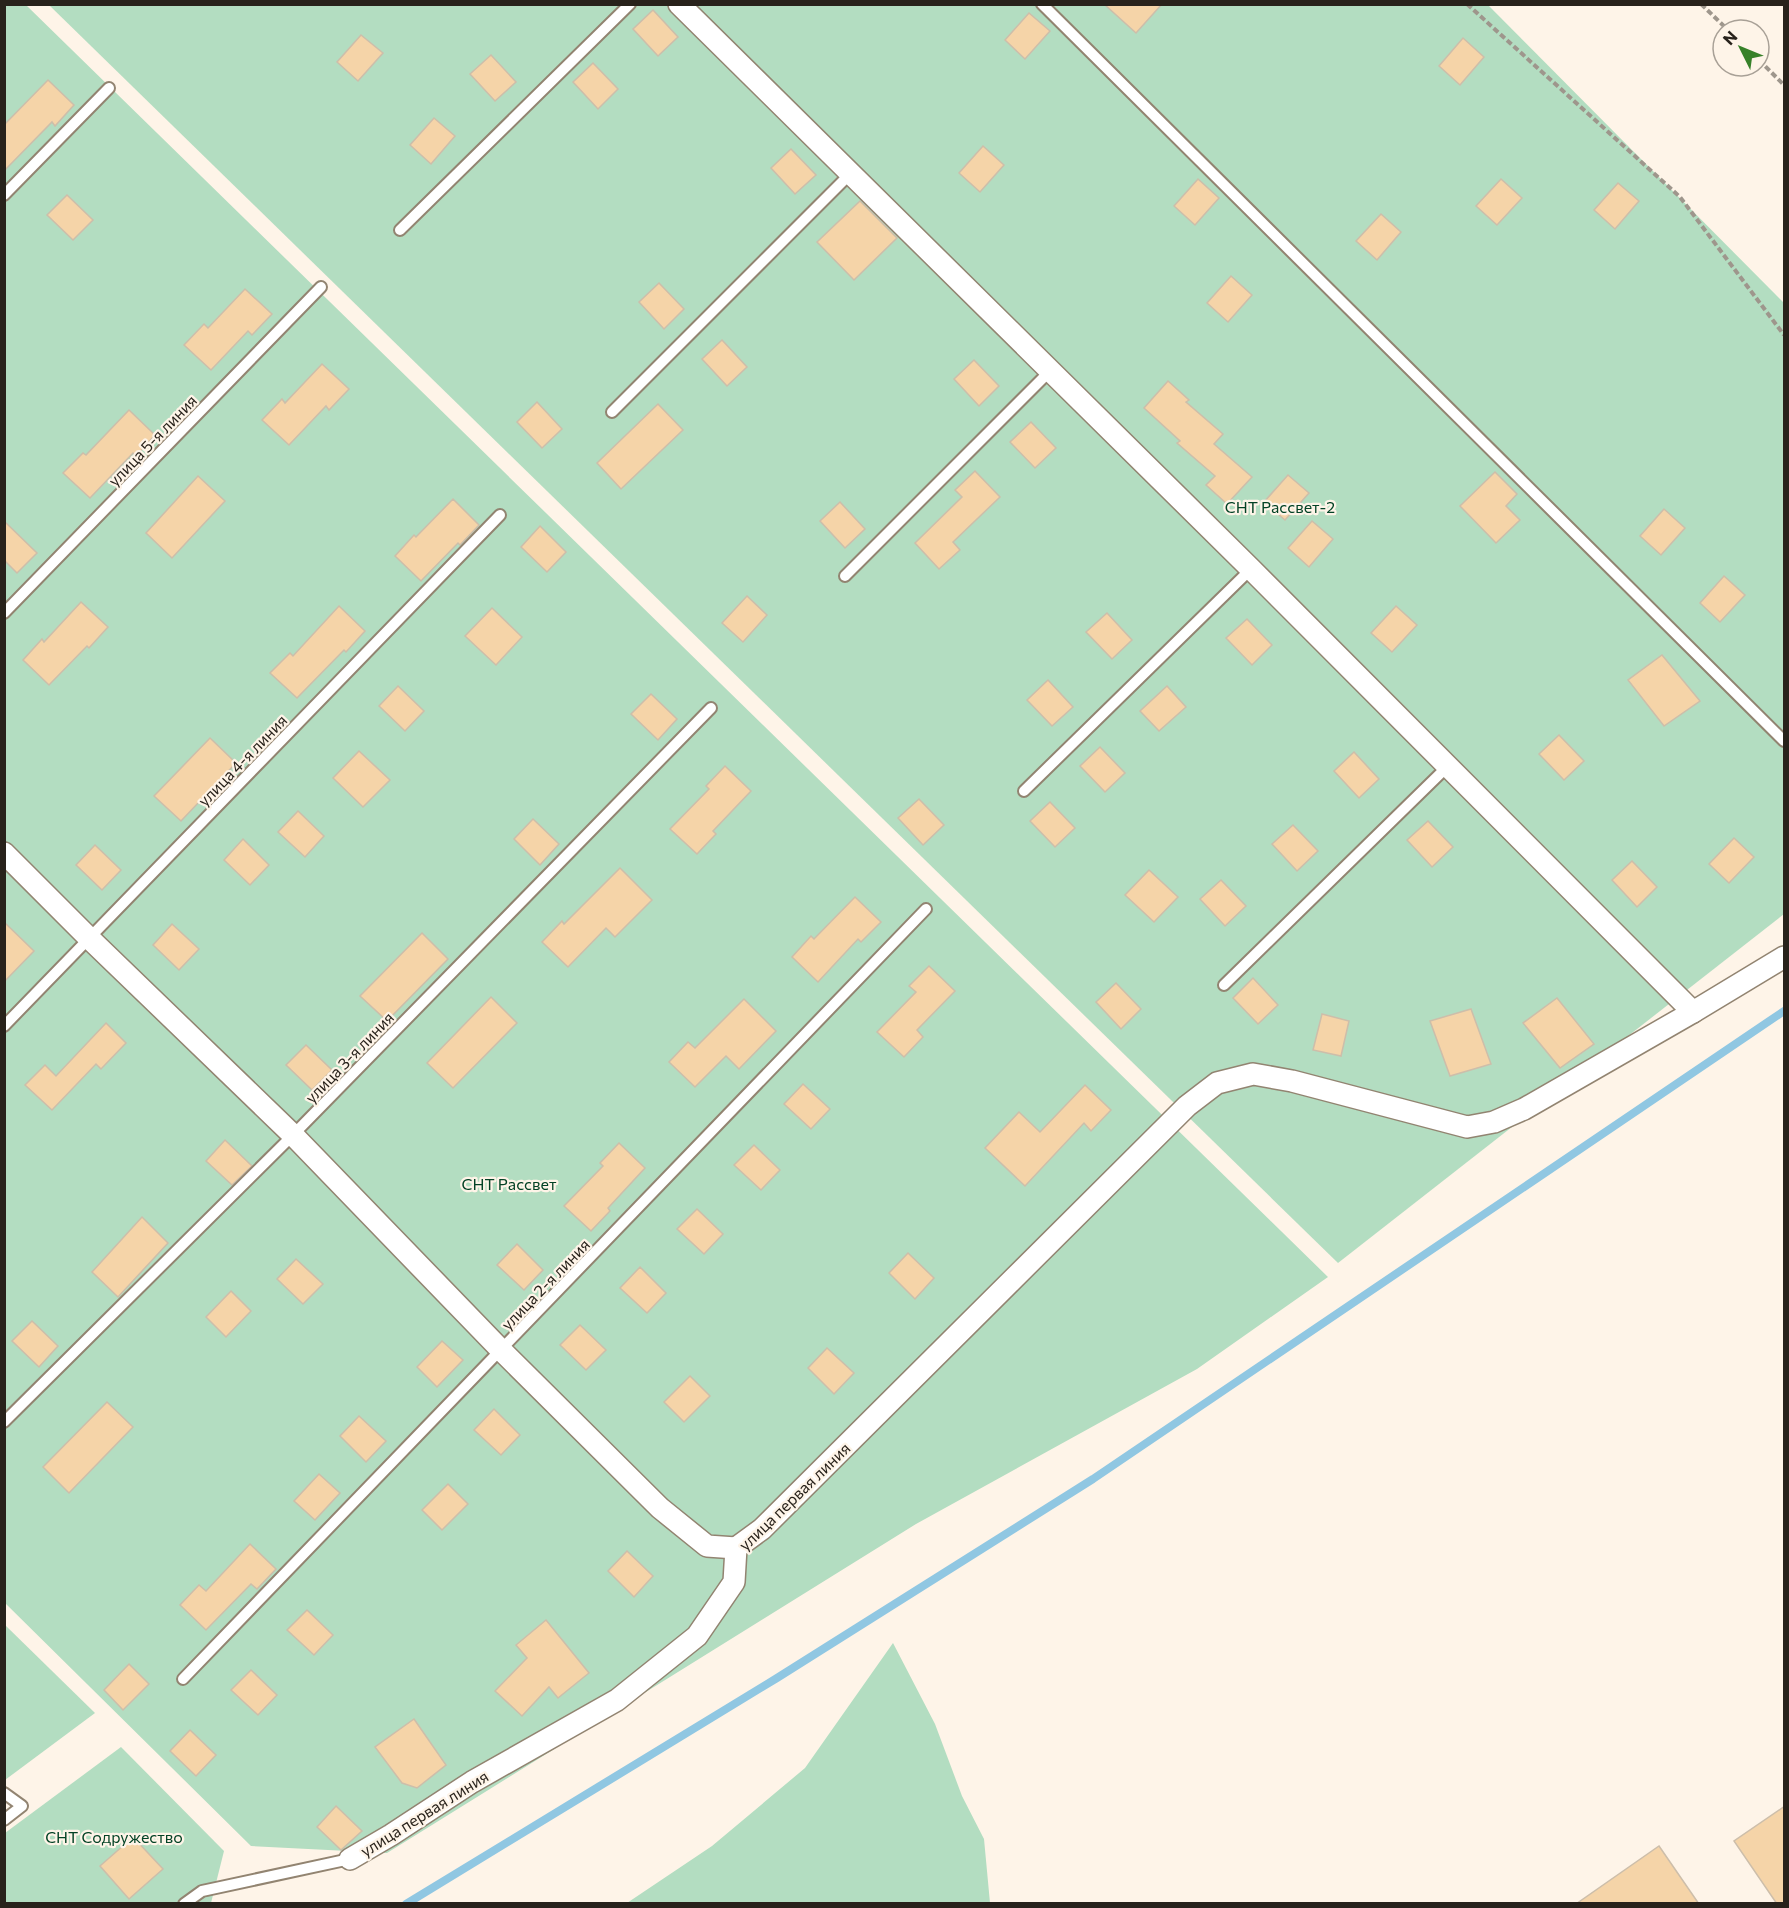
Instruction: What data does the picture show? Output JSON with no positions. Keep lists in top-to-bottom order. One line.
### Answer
{"streets":{"street":["улица первая линия"],"lane":["улица 5-я линия","улица 4-я линия","улица 3-я линия","улица 2-я линия"]},"parks":["СНТ Рассвет-2","СНТ Рассвет","СНТ Содружество"],"north":"top left"}
